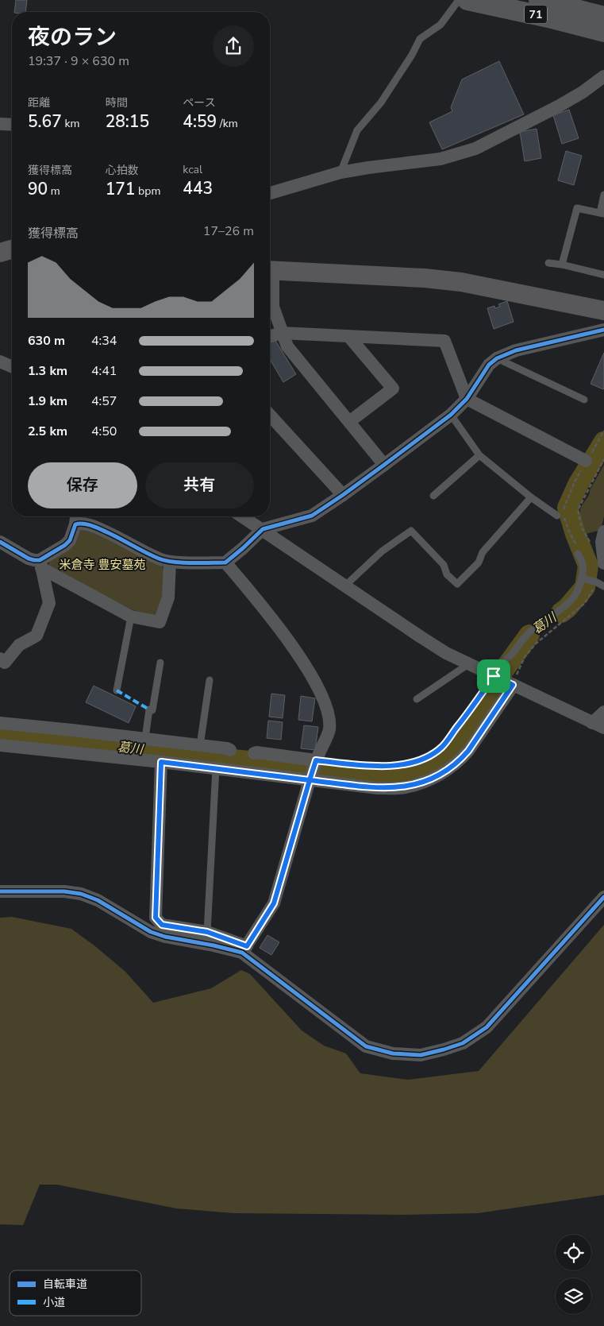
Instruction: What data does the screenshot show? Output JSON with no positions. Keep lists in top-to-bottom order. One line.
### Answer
{"streets":{"main road":["71"]},"water":["葛川"],"parks":["米倉寺 豊安墓苑"],"legend":["自転車道","小道"],"page":{"heading":["夜のラン","19:37 · 9 × 630 m"],"stats":[["距離","5.67 km"],["時間","28:15"],["ペース","4:59 /km"],["獲得標高","90 m"],["心拍数","171 bpm"],["kcal","443"]],"chart":["獲得標高","17–26 m"],"list":[{"name":"630 m","note":"4:34"},{"name":"1.3 km","note":"4:41"},{"name":"1.9 km","note":"4:57"},{"name":"2.5 km","note":"4:50"}],"buttons":["保存","共有"]}}
